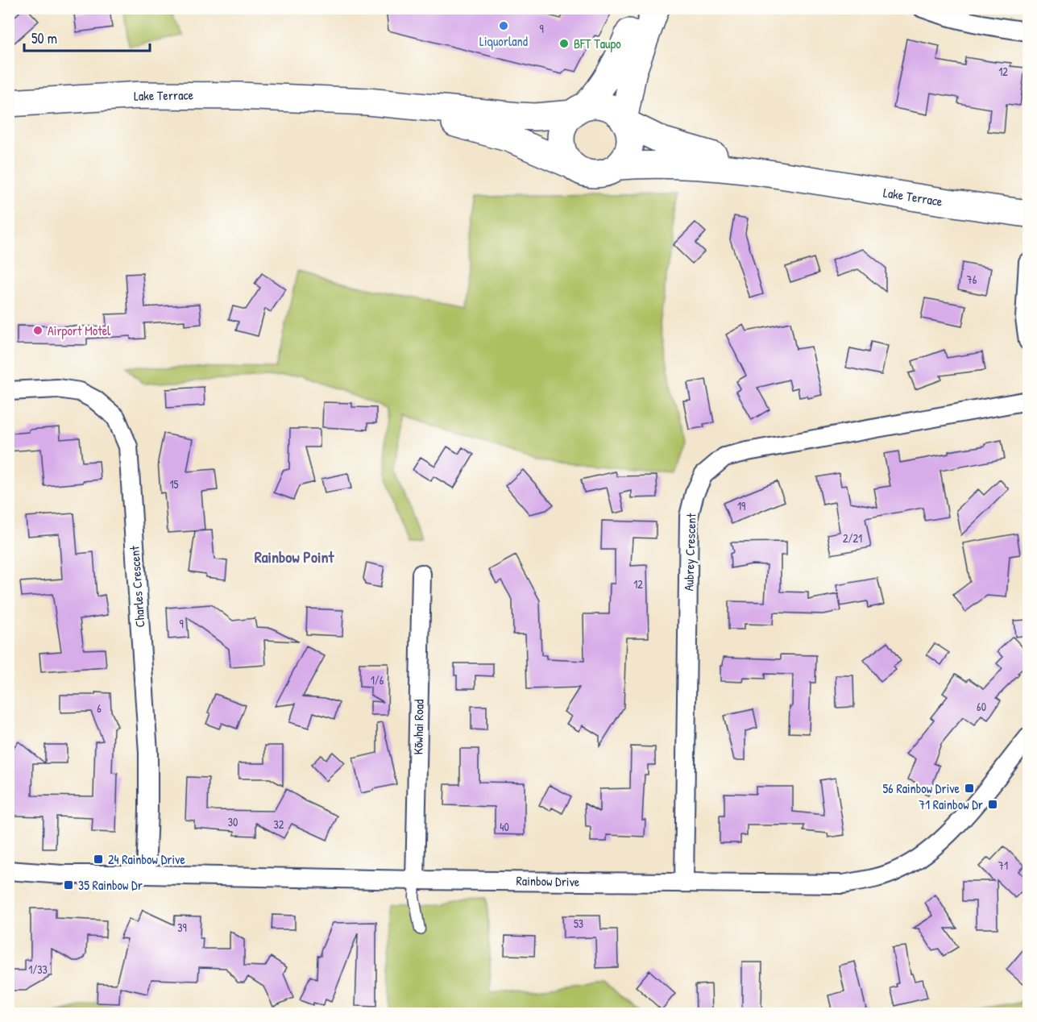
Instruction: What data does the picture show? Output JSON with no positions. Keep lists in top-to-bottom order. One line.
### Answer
{"streets":{"main road":["Lake Terrace"],"street":["Aubrey Crescent","Charles Crescent","Kōwhai Road","Rainbow Drive"]},"crossings":[["Aubrey Crescent","Rainbow Drive"],["Charles Crescent","Rainbow Drive"],["Kōwhai Road","Rainbow Drive"]],"districts":["Rainbow Point"],"places":{"other":["Liquorland","BFT Taupo","Airport Motel"],"transit":["56 Rainbow Drive","71 Rainbow Dr","24 Rainbow Drive","35 Rainbow Dr"]},"house_numbers":["9","12","76","15","19","2/21","12","9","1/6","60","6","30","32","40","71","53","39","1/33"],"scale_bar":"50 m"}
